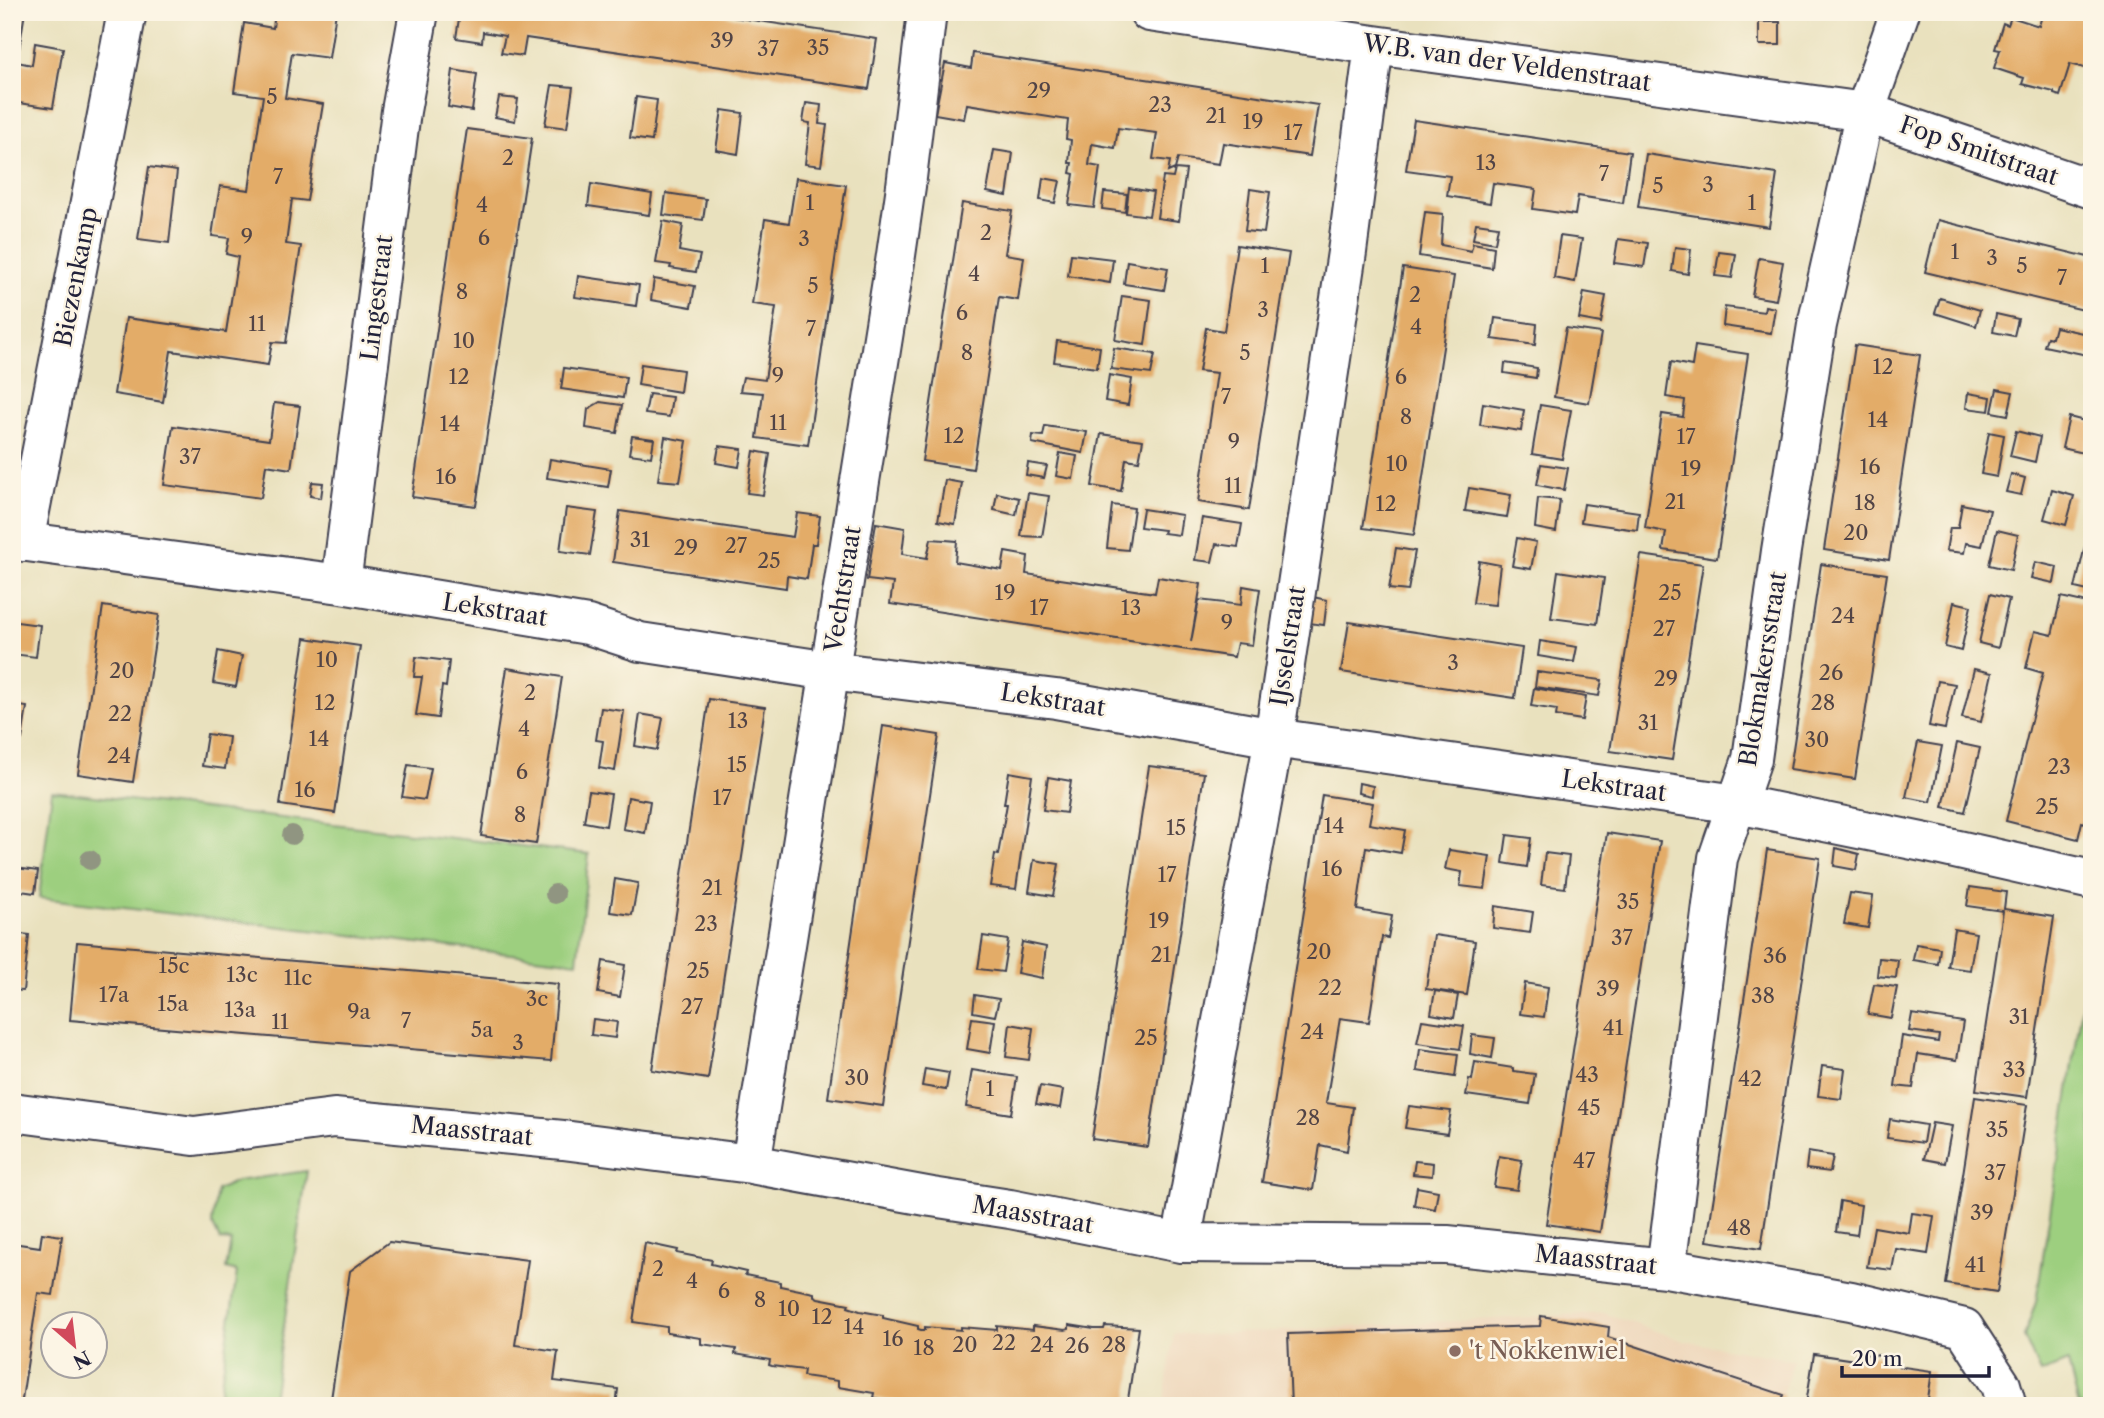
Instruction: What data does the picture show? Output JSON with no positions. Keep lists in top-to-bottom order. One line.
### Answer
{"streets":{"street":["W.B. van der Veldenstraat","Fop Smitstraat","Biezenkamp","Lingestraat","Vechtstraat","Lekstraat","IJsselstraat","Blokmakersstraat","Maasstraat"]},"crossings":[["W.B. van der Veldenstraat","Fop Smitstraat"],["W.B. van der Veldenstraat","IJsselstraat"],["W.B. van der Veldenstraat","Blokmakersstraat"],["Fop Smitstraat","Blokmakersstraat"],["Biezenkamp","Lekstraat"],["Lingestraat","Lekstraat"],["Vechtstraat","Lekstraat"],["Vechtstraat","Maasstraat"],["Lekstraat","IJsselstraat"],["Lekstraat","Blokmakersstraat"],["IJsselstraat","Maasstraat"],["Blokmakersstraat","Maasstraat"]],"places":["'t Nokkenwiel"],"house_numbers":["39","35","37","29","5","23","21","19","17","2","13","7","7","3","5","1","1","4","2","9","6","3","1","3","1","5","4","7","5","8","2","3","6","11","4","7","10","8","5","12","9","12","6","7","8","14","11","14","12","17","9","37","10","16","19","16","11","21","18","12","20","31","27","29","25","19","25","17","13","24","9","27","10","3","20","26","29","2","12","28","22","13","31","4","14","30","24","15","23","6","16","17","25","8","14","15","16","17","21","35","19","23","37","20","21","36","15c","25","13c","11c","22","39","17a","38","3c","15a","27","13a","9a","31","7","11","41","5a","24","25","3","33","43","30","42","1","45","28","35","47","37","39","48","41","2","4","6","8","10","12","14","16","22","20","24","28","26","18"],"scale_bar":"20 m","north":"bottom right"}
